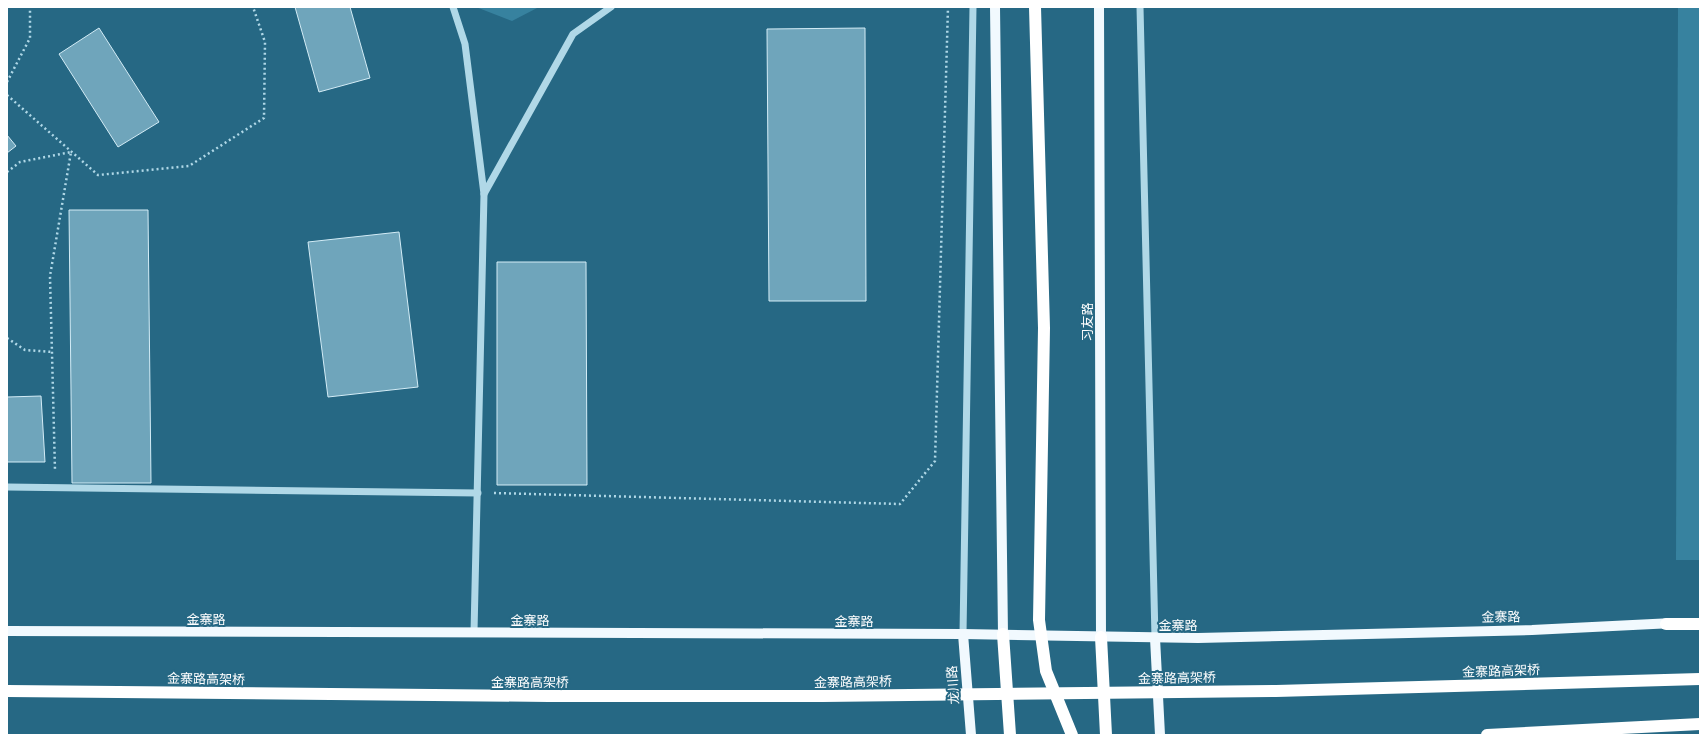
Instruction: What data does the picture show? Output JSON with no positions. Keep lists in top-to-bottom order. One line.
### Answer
{"streets":{"highway":["金寨路高架桥"],"main road":["习友路","金寨路","龙川路"]},"crossings":[["习友路","金寨路"],["金寨路","龙川路"]]}
